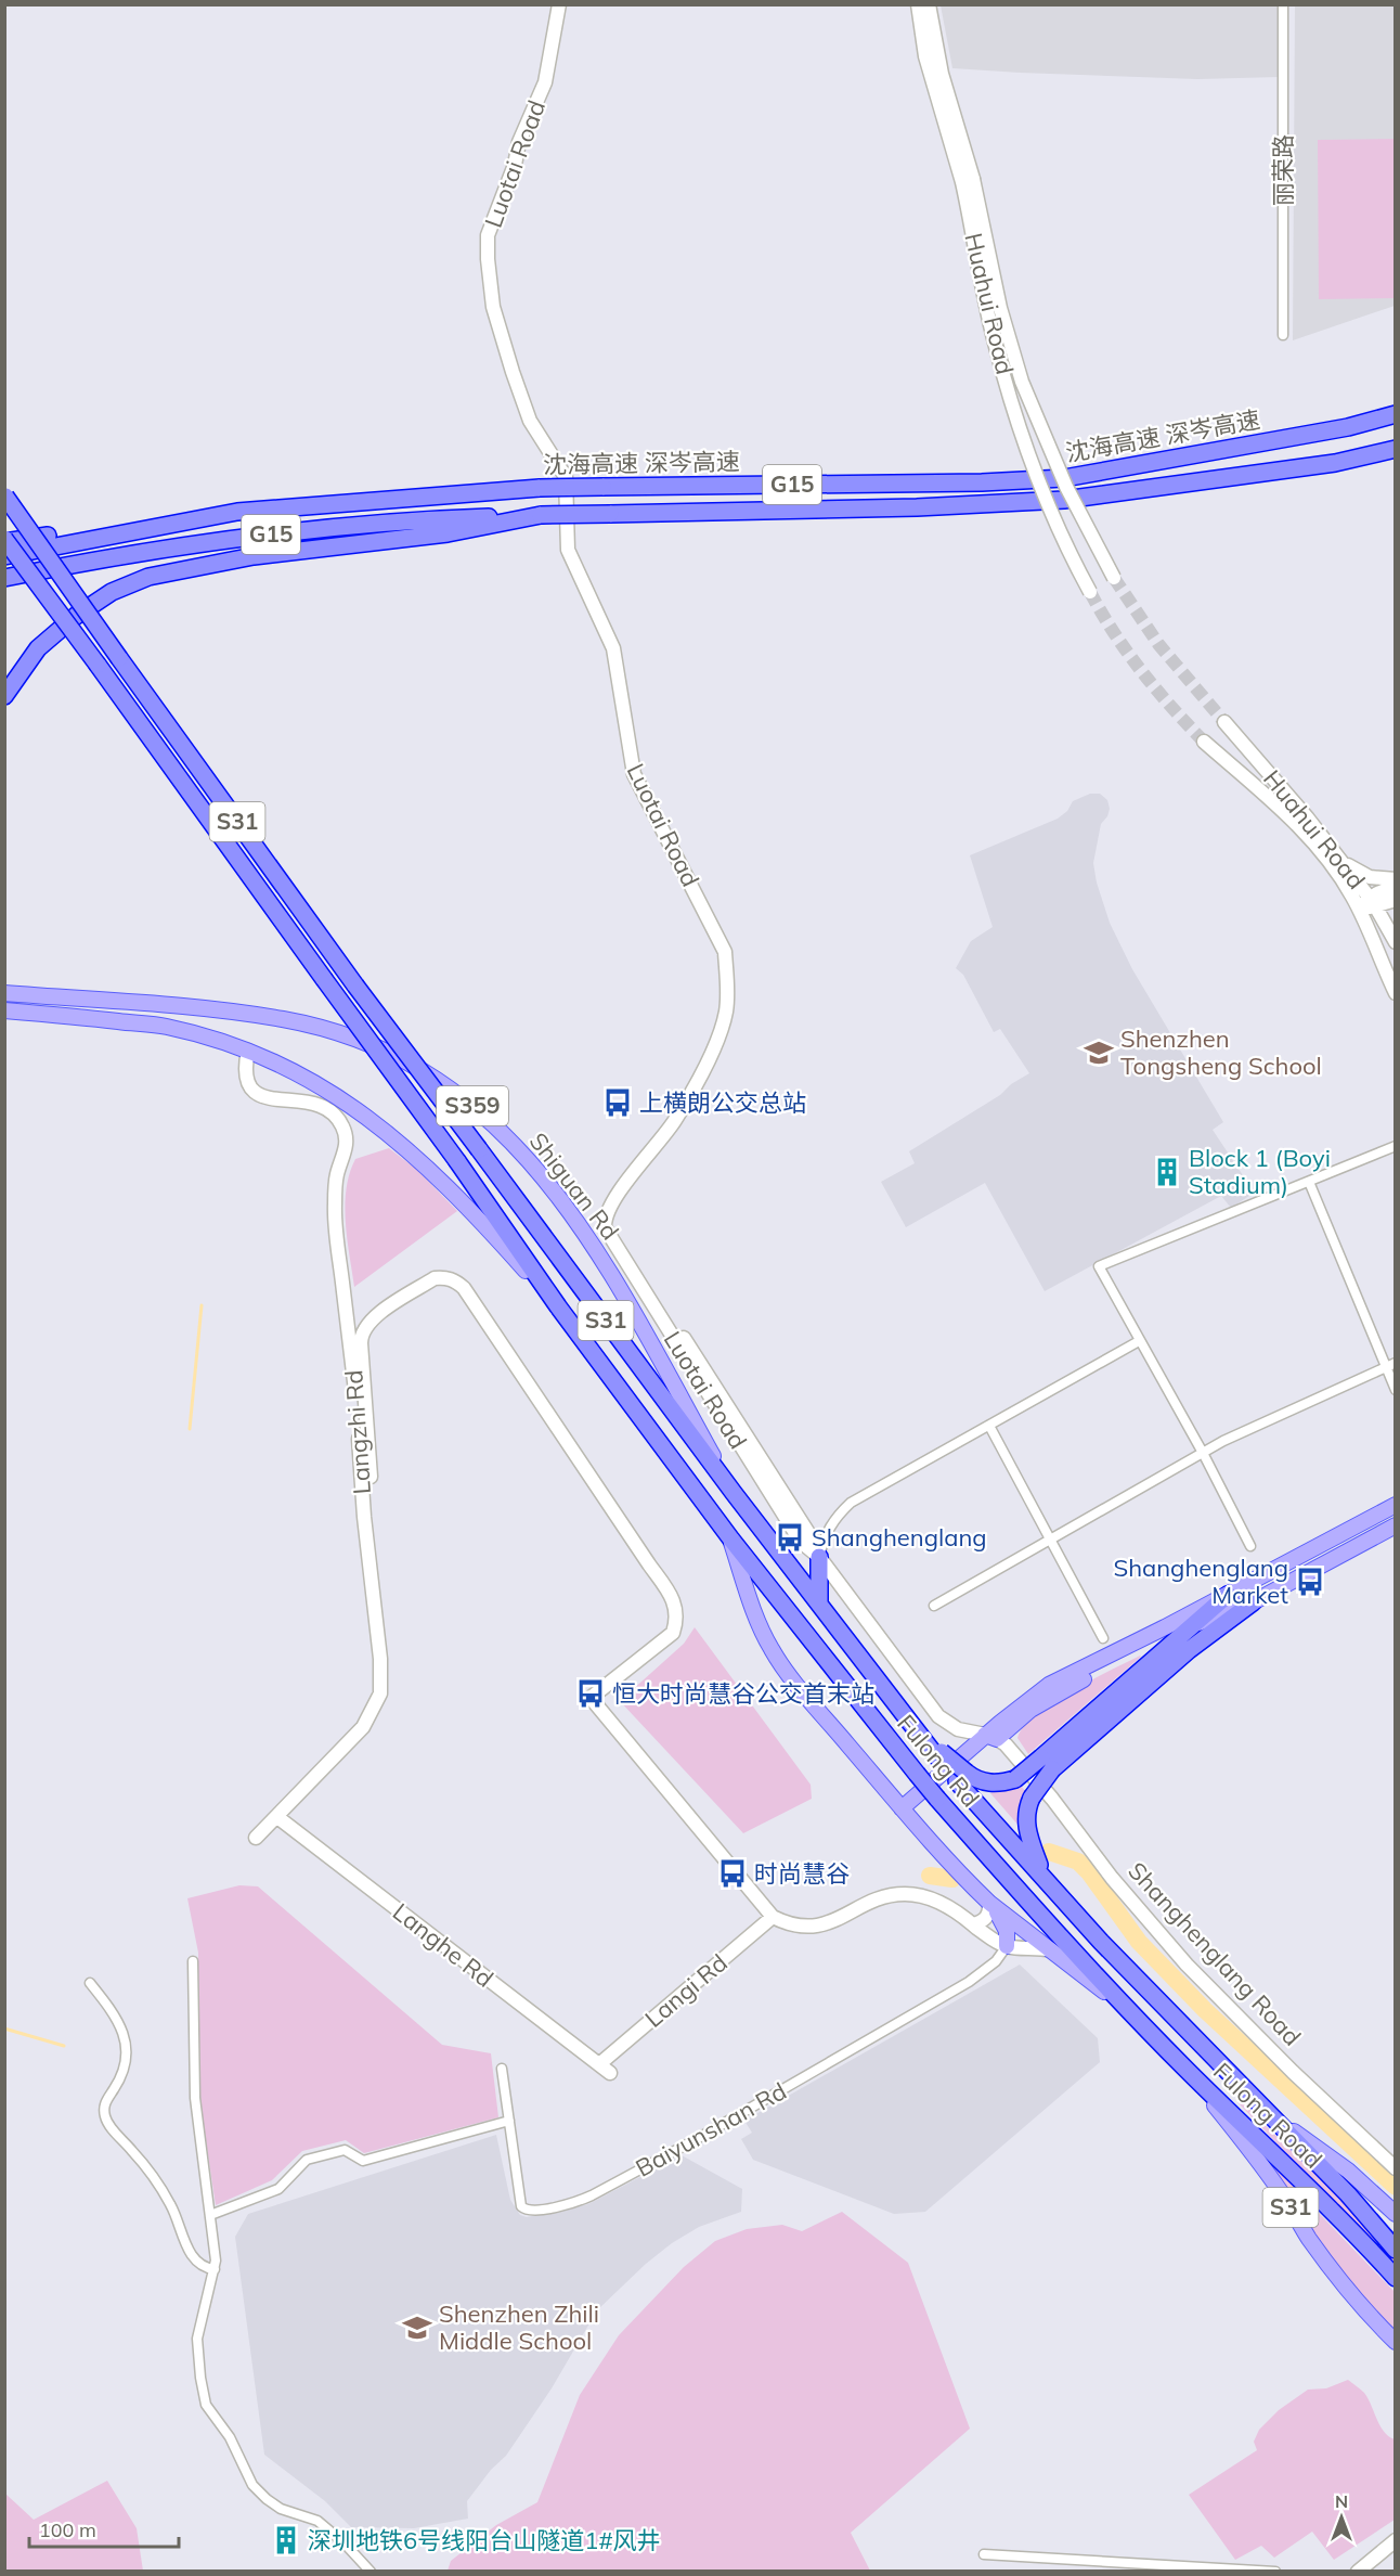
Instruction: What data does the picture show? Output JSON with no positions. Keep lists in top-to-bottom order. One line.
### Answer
{"streets":{"highway":["沈海高速 深岑高速","G15","S31","Fulong Rd","Fulong Road"],"main road":["S359","Shiguan Rd"],"street":["Luotai Road","丽荣路","Huahui Road","Langzhi Rd","Langhe Rd","Shanghenglang Road","Langi Rd","Baiyunshan Rd"]},"crossings":[["Luotai Road","Shanghenglang Road"],["沈海高速 深岑高速","G15"],["S31","Shiguan Rd"],["S31","Fulong Rd"],["S31","Fulong Road"],["Shiguan Rd","Fulong Rd"],["Langzhi Rd","Langhe Rd"],["Fulong Rd","Fulong Road"],["Langhe Rd","Langi Rd"]],"places":{"school or university":["Shenzhen Tongsheng School","Shenzhen Zhili Middle School"],"bus stop":["上横朗公交总站","Shanghenglang","Shanghenglang Market","恒大时尚慧谷公交首末站","时尚慧谷"],"building":["Block 1 (Boyi Stadium)","深圳地铁6号线阳台山隧道1#风井"]},"scale_bar":"100 m","north":"top"}
